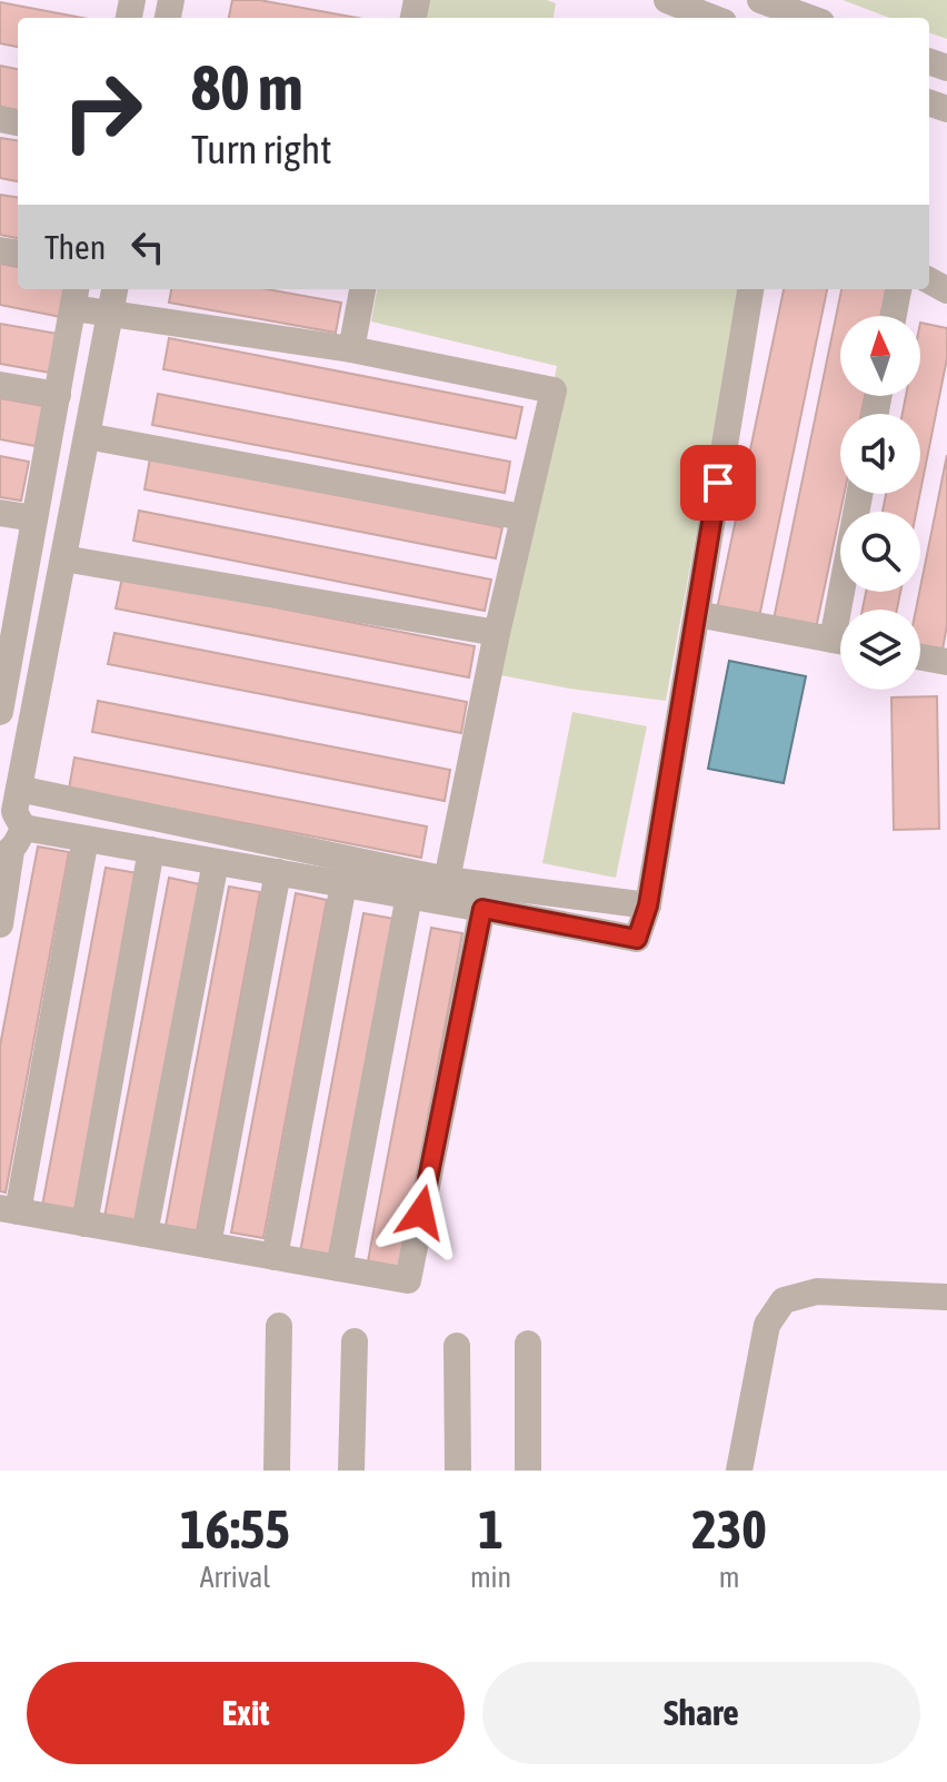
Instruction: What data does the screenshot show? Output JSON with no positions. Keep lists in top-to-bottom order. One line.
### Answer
{"north":"top","page":{"turn":["80 m","Turn right"],"then":"Then","eta":["16:55","Arrival","1","min","230","m"],"buttons":["Exit","Share"]}}
